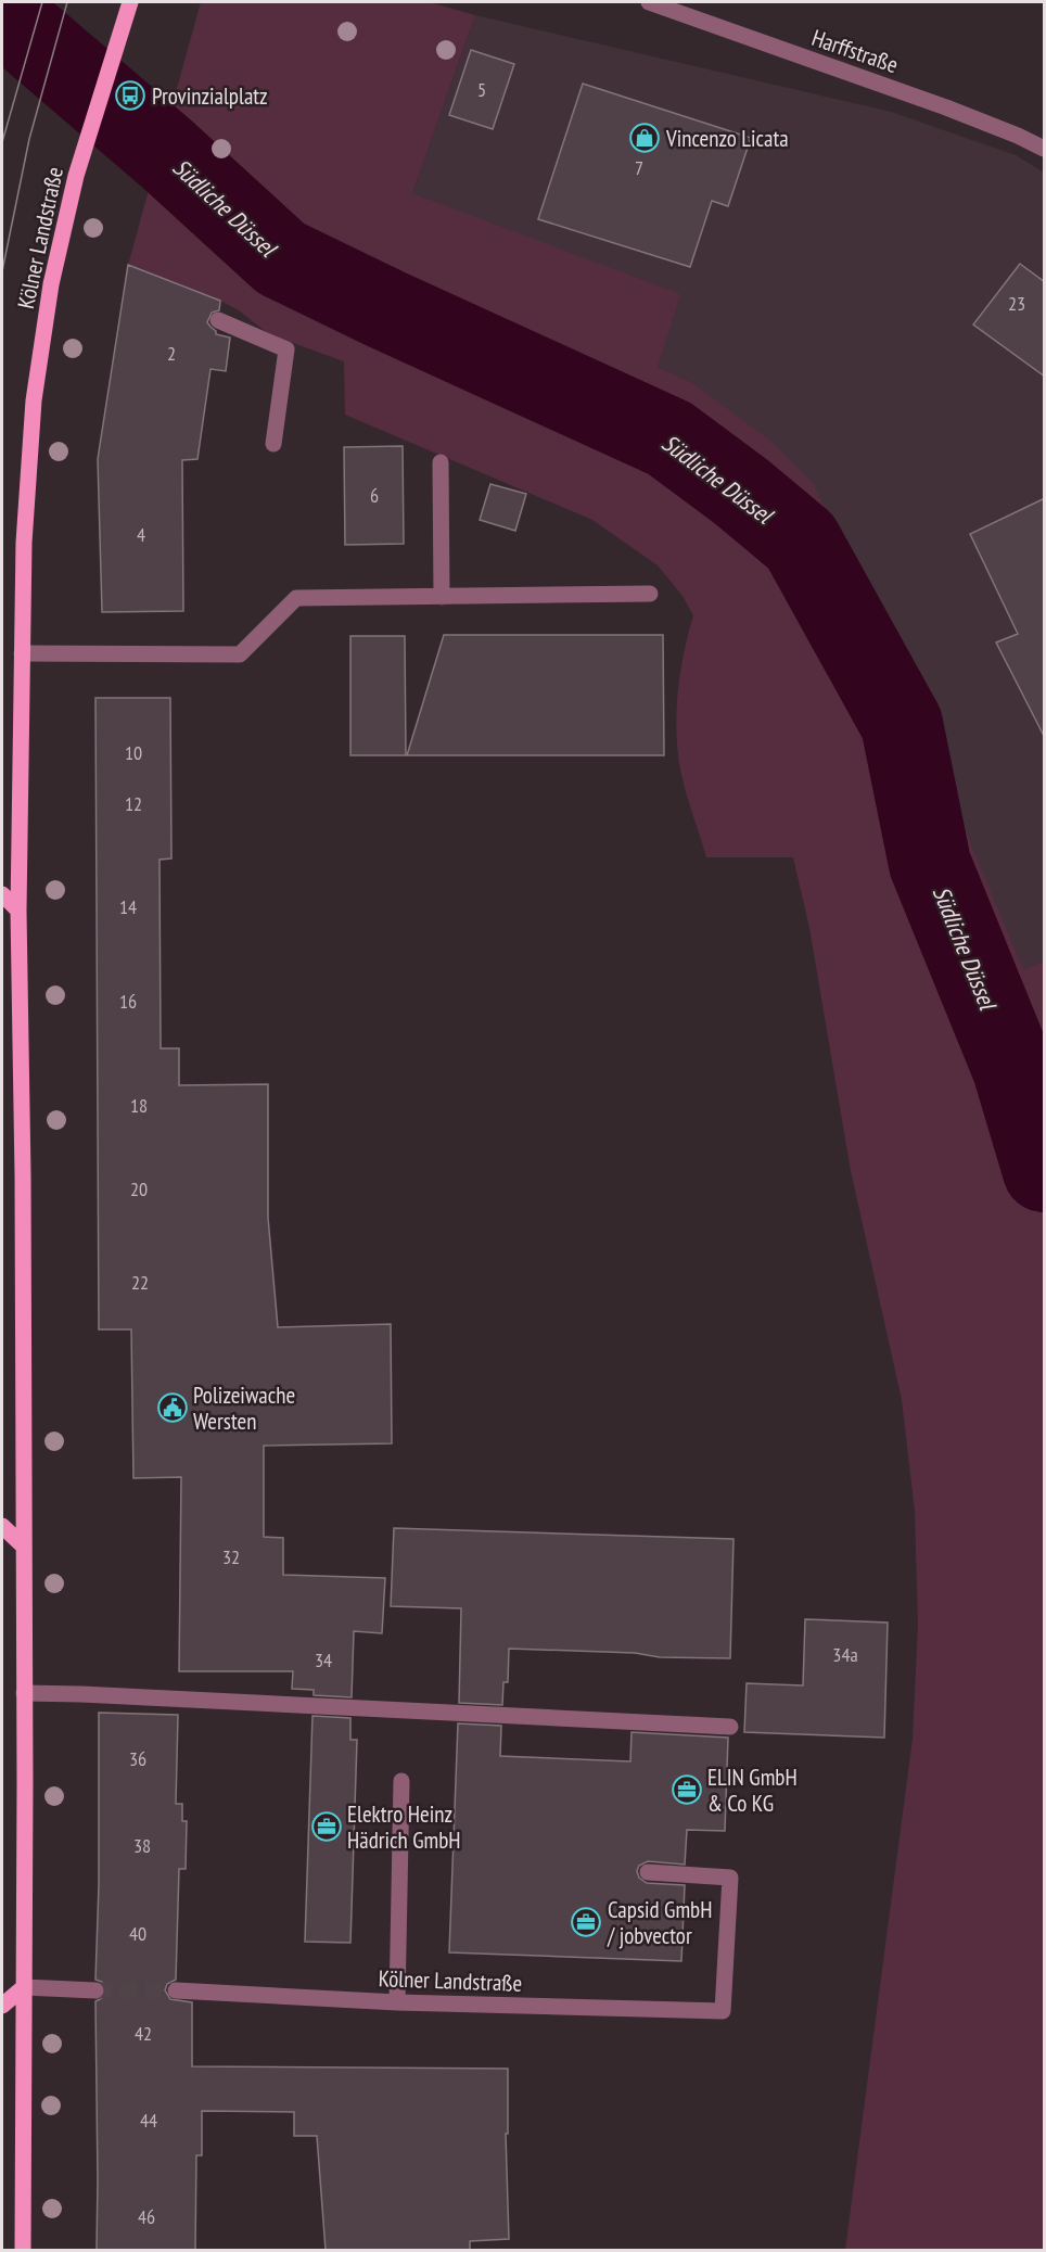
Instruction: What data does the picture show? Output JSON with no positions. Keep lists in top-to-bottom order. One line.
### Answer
{"streets":{"main road":["Kölner Landstraße"],"street":["Harffstraße"]},"water":["Südliche Düssel"],"places":{"bus stop":["Provinzialplatz"],"shop":["Vincenzo Licata"],"public building":["Polizeiwache Wersten"],"office":["ELIN GmbH & Co KG","Elektro Heinz Hädrich GmbH","Capsid GmbH / jobvector"]},"house_numbers":["5","7","23","2","6","4","10","12","14","16","18","20","22","32","34a","34","36","38","40","42","44","46"]}
